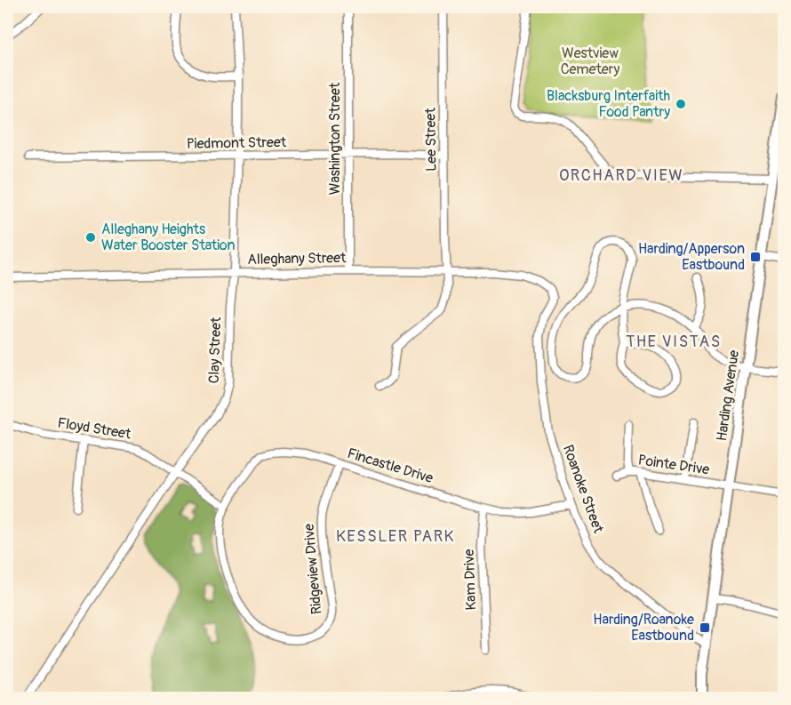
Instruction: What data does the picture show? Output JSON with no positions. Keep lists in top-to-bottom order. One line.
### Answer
{"streets":{"main road":["Harding Avenue"],"street":["Washington Street","Lee Street","Piedmont Street","Alleghany Street","Clay Street","Floyd Street","Pointe Drive","Fincastle Drive","Roanoke Street","Ridgeview Drive","Kam Drive"]},"crossings":[["Washington Street","Piedmont Street"],["Washington Street","Alleghany Street"],["Lee Street","Piedmont Street"],["Lee Street","Alleghany Street"],["Piedmont Street","Clay Street"],["Alleghany Street","Clay Street"],["Alleghany Street","Roanoke Street"],["Clay Street","Floyd Street"],["Harding Avenue","Pointe Drive"],["Harding Avenue","Roanoke Street"],["Floyd Street","Fincastle Drive"],["Floyd Street","Ridgeview Drive"],["Fincastle Drive","Roanoke Street"],["Fincastle Drive","Ridgeview Drive"],["Fincastle Drive","Kam Drive"]],"districts":["ORCHARD VIEW","THE VISTAS","KESSLER PARK"],"parks":["Westview Cemetery"],"places":{"other":["Blacksburg Interfaith Food Pantry","Alleghany Heights Water Booster Station"],"transit":["Harding/Apperson Eastbound","Harding/Roanoke Eastbound"]}}
